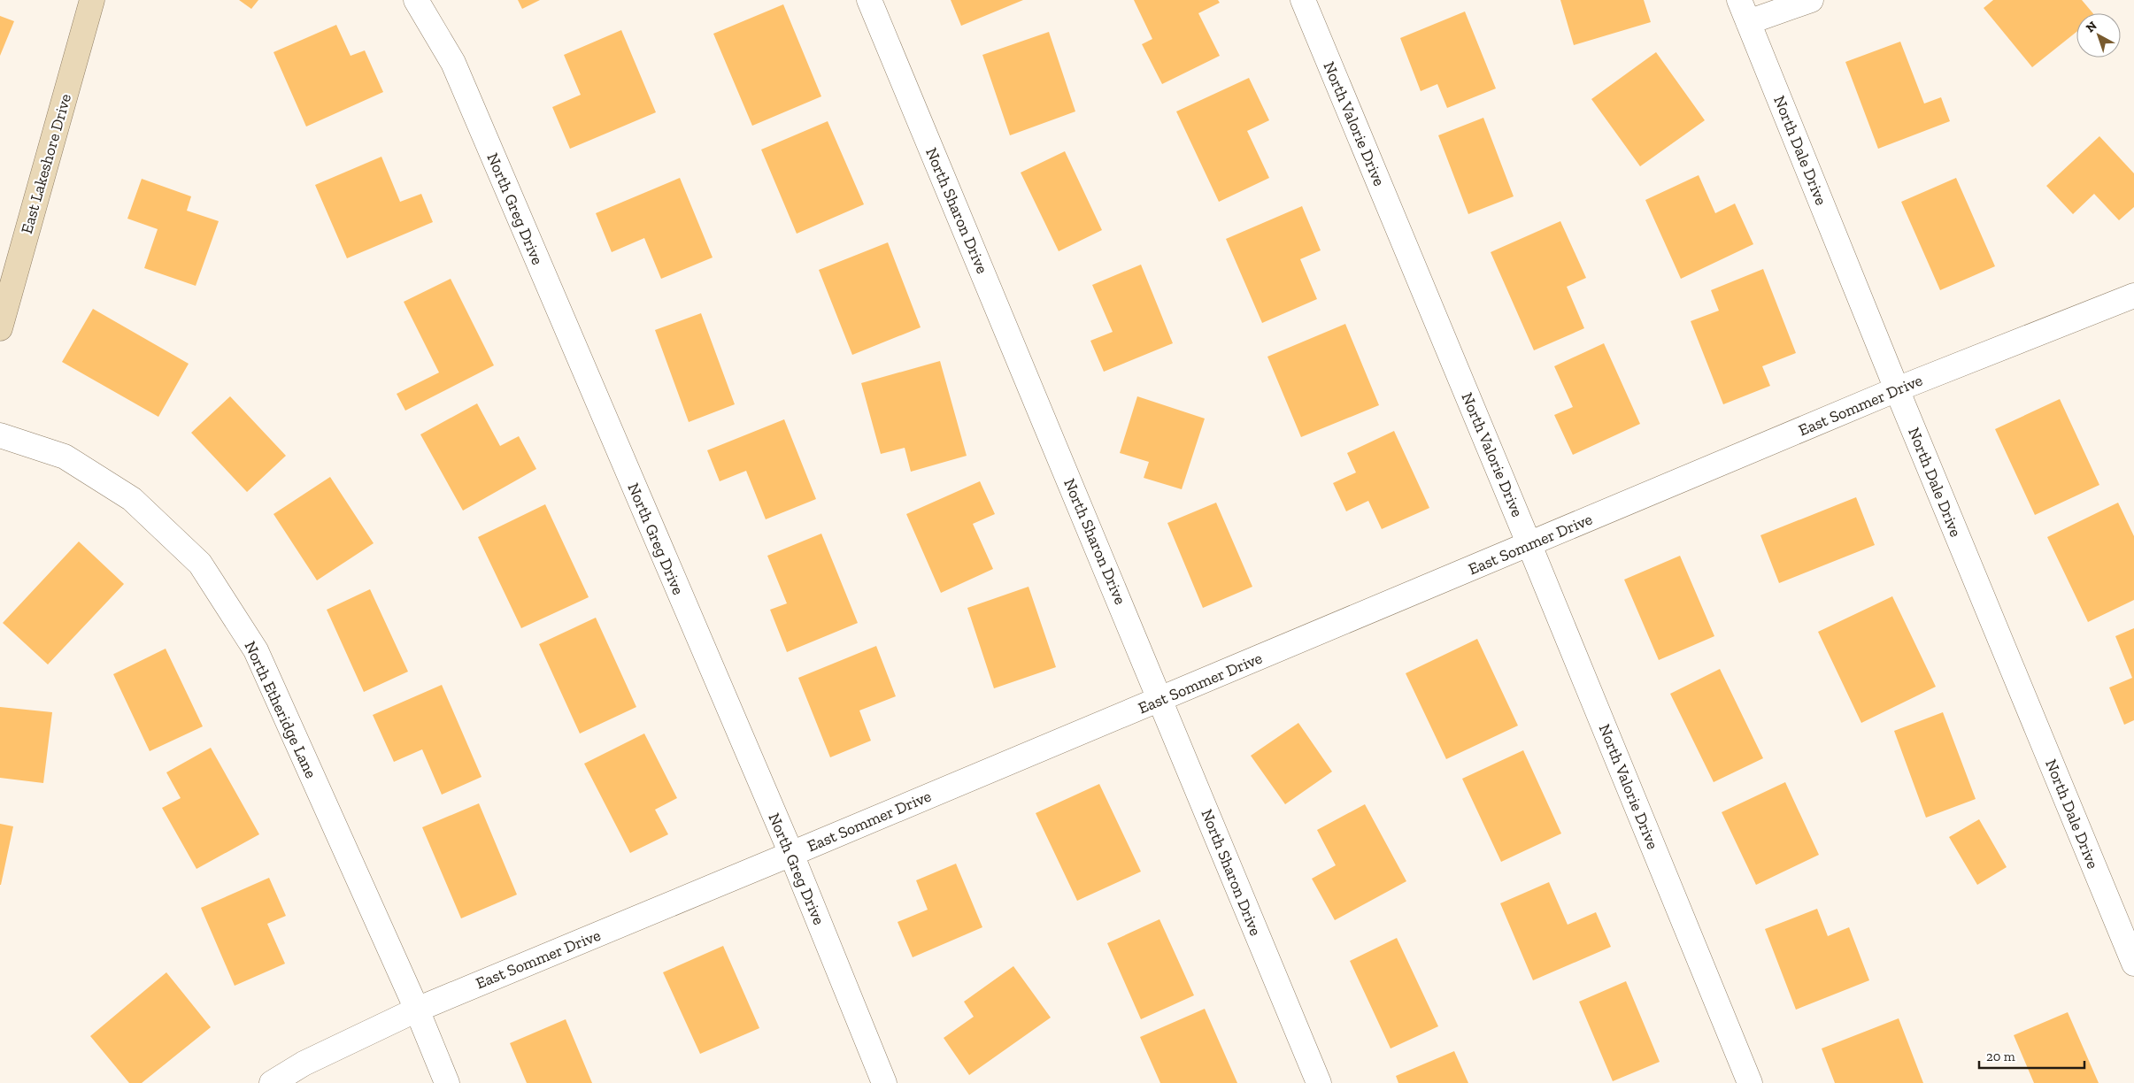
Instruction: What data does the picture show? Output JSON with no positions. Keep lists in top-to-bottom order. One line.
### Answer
{"streets":{"main road":["East Lakeshore Drive"],"street":["North Valorie Drive","North Dale Drive","North Greg Drive","North Sharon Drive","East Sommer Drive","North Etheridge Lane"]},"crossings":[["North Valorie Drive","East Sommer Drive"],["North Dale Drive","East Sommer Drive"],["North Greg Drive","East Sommer Drive"],["North Sharon Drive","East Sommer Drive"],["East Sommer Drive","North Etheridge Lane"]],"scale_bar":"20 m","north":"top left"}
